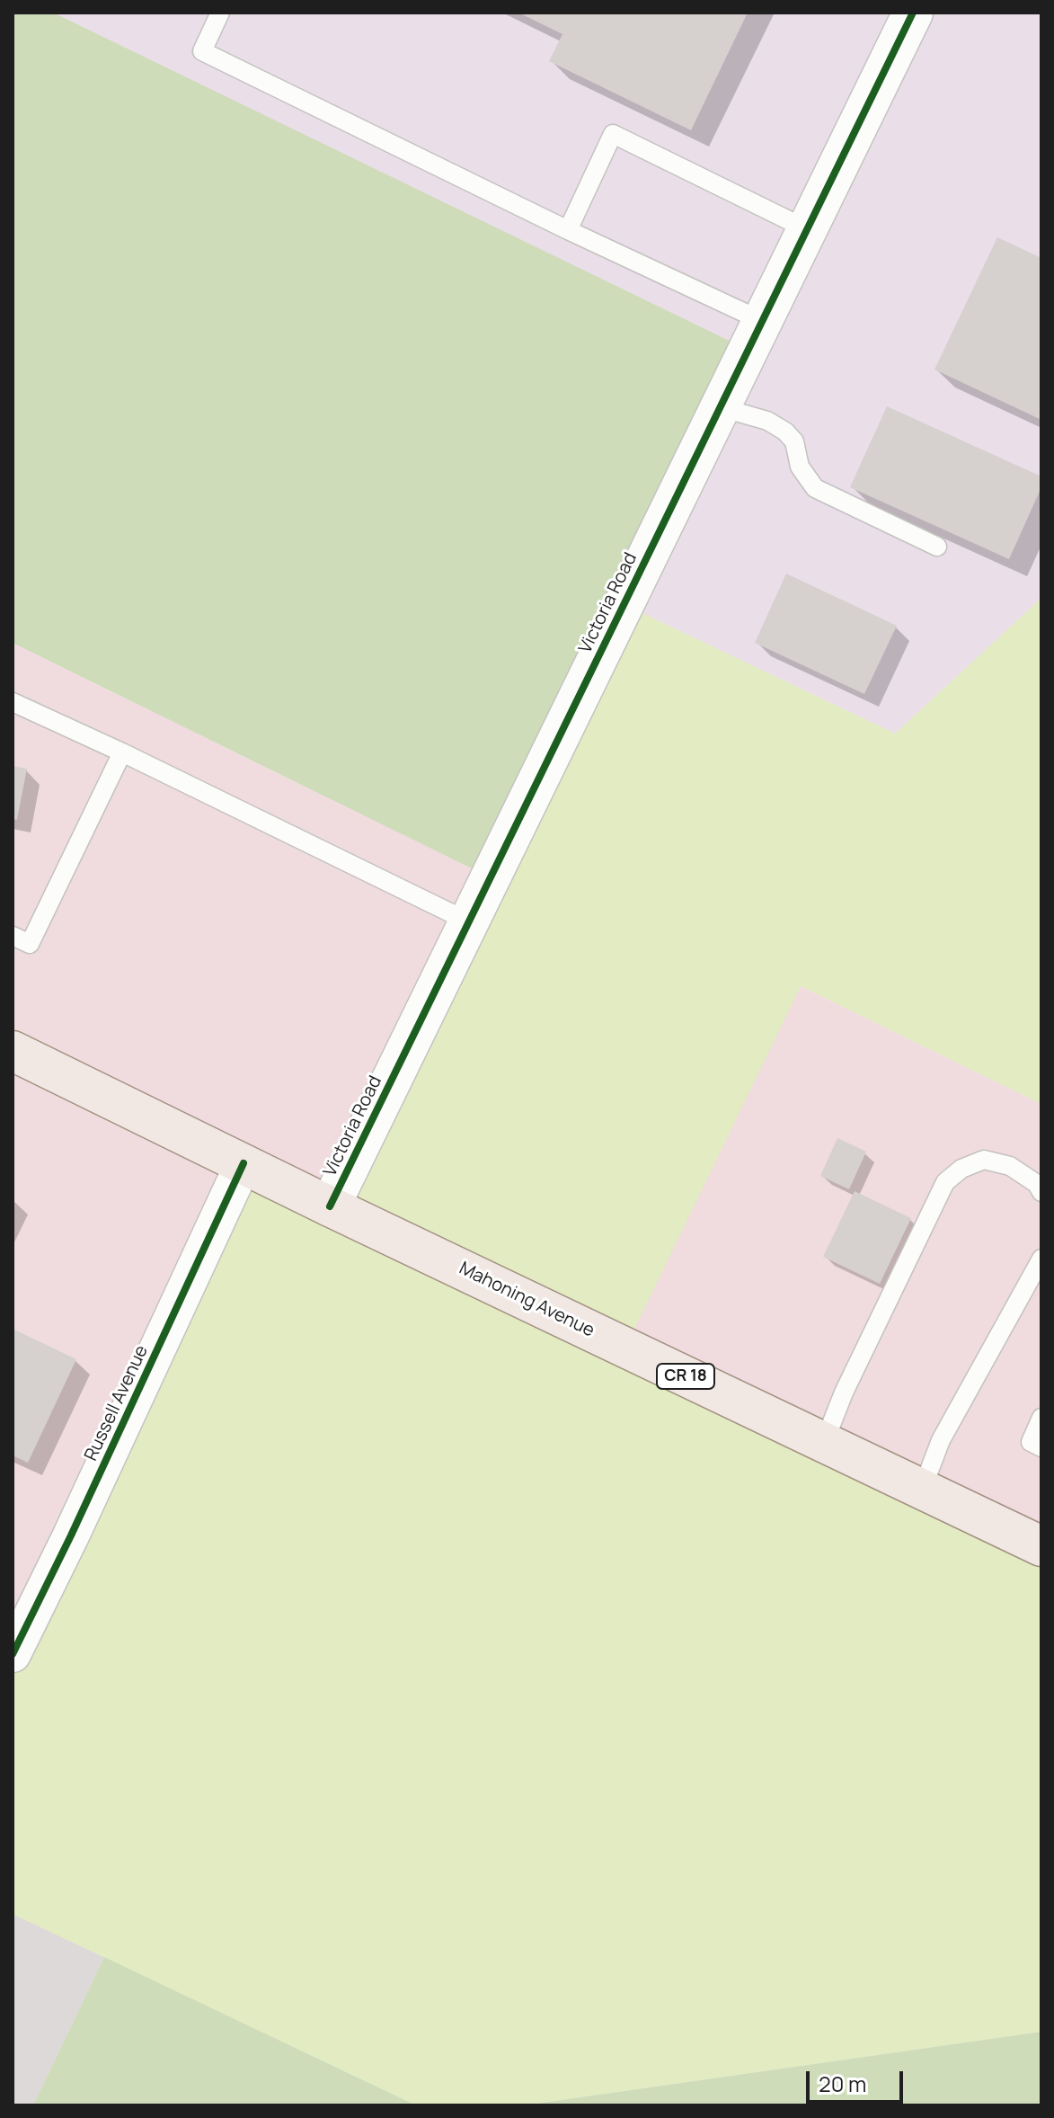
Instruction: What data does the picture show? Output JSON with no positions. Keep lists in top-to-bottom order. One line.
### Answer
{"streets":{"main road":["Mahoning Avenue","CR 18"],"street":["Victoria Road","Russell Avenue"]},"crossings":[["Victoria Road","Mahoning Avenue"],["Mahoning Avenue","Russell Avenue"]],"scale_bar":"20 m"}
